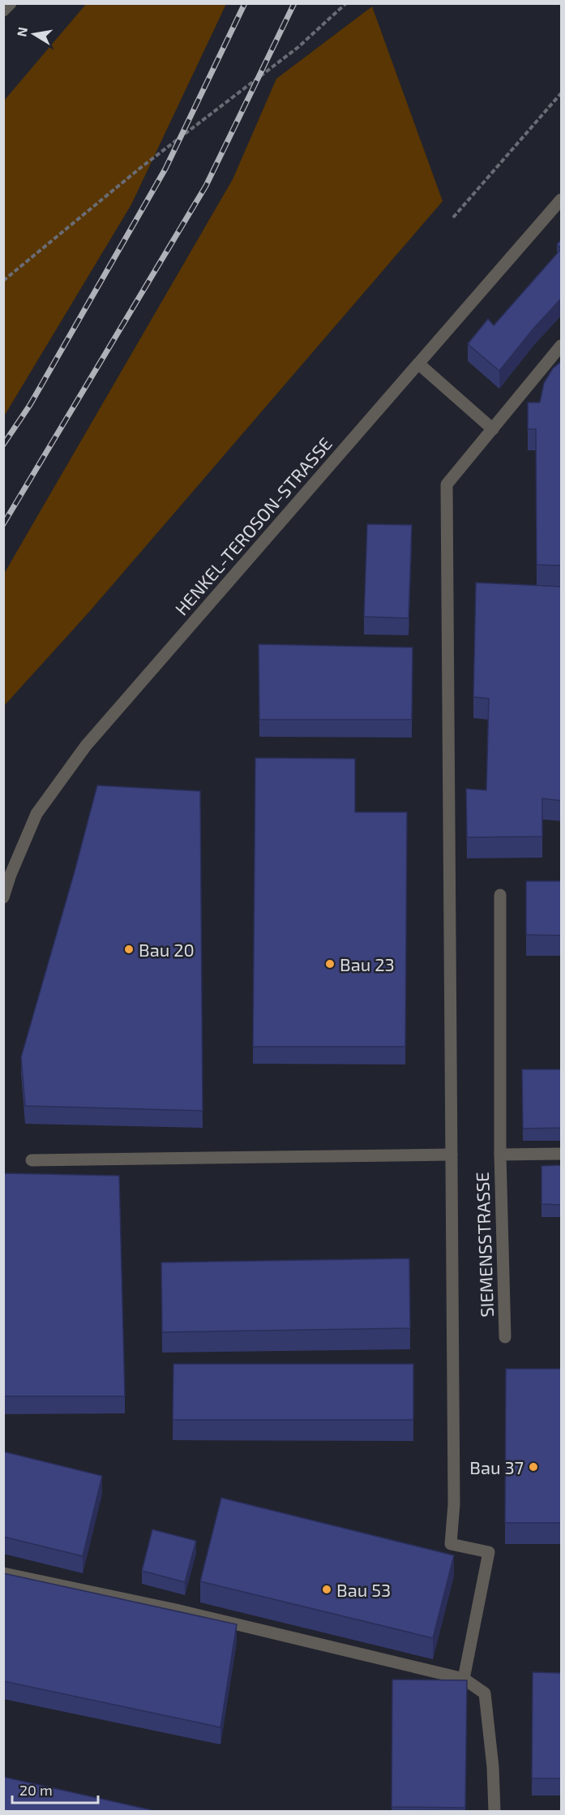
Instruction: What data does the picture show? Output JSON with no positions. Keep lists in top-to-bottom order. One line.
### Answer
{"streets":{"street":["HENKEL-TEROSON-STRASSE","SIEMENSSTRASSE"]},"places":["Bau 20","Bau 23","Bau 37","Bau 53"],"scale_bar":"20 m","north":"left"}
